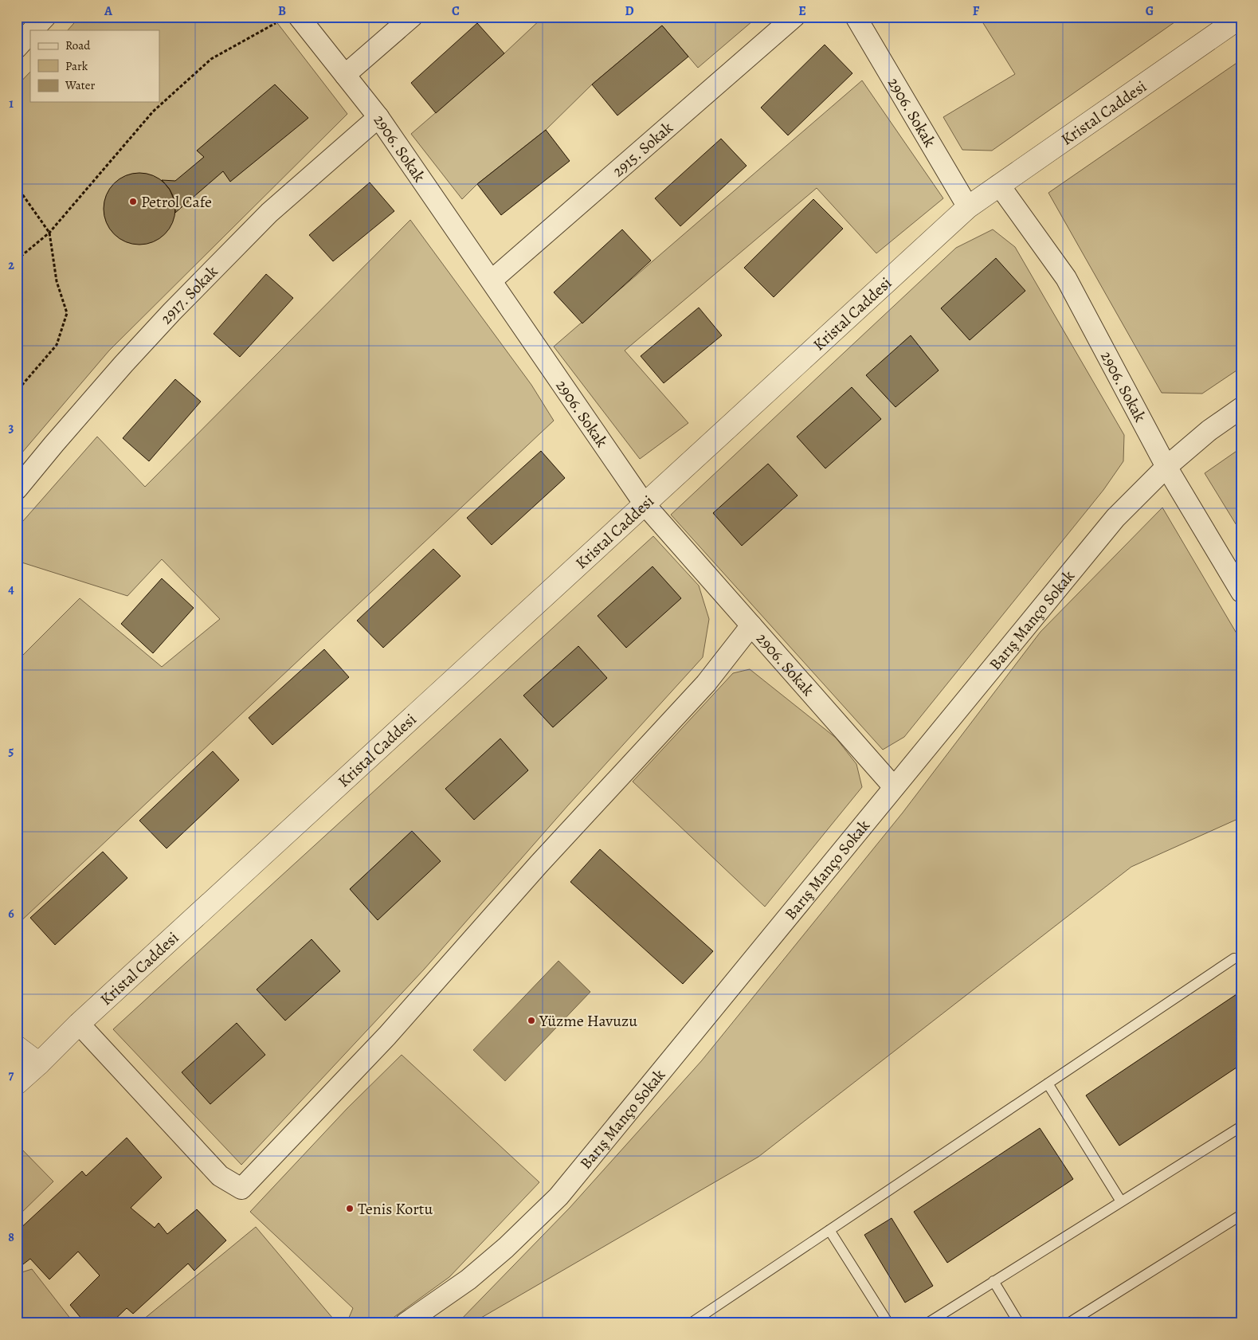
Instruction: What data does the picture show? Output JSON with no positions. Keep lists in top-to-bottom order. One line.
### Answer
{"streets":{"street":["2906. Sokak","Kristal Caddesi","2915. Sokak","2917. Sokak","Barış Manço Sokak"]},"crossings":[["2906. Sokak","Kristal Caddesi"],["2906. Sokak","2915. Sokak"],["2906. Sokak","2917. Sokak"],["2906. Sokak","Barış Manço Sokak"]],"places":["Petrol Cafe","Yüzme Havuzu","Tenis Kortu"],"legend":["Road","Park","Water"],"grid":{"columns":["A","B","C","D","E","F","G"],"rows":["1","2","3","4","5","6","7","8"]}}
